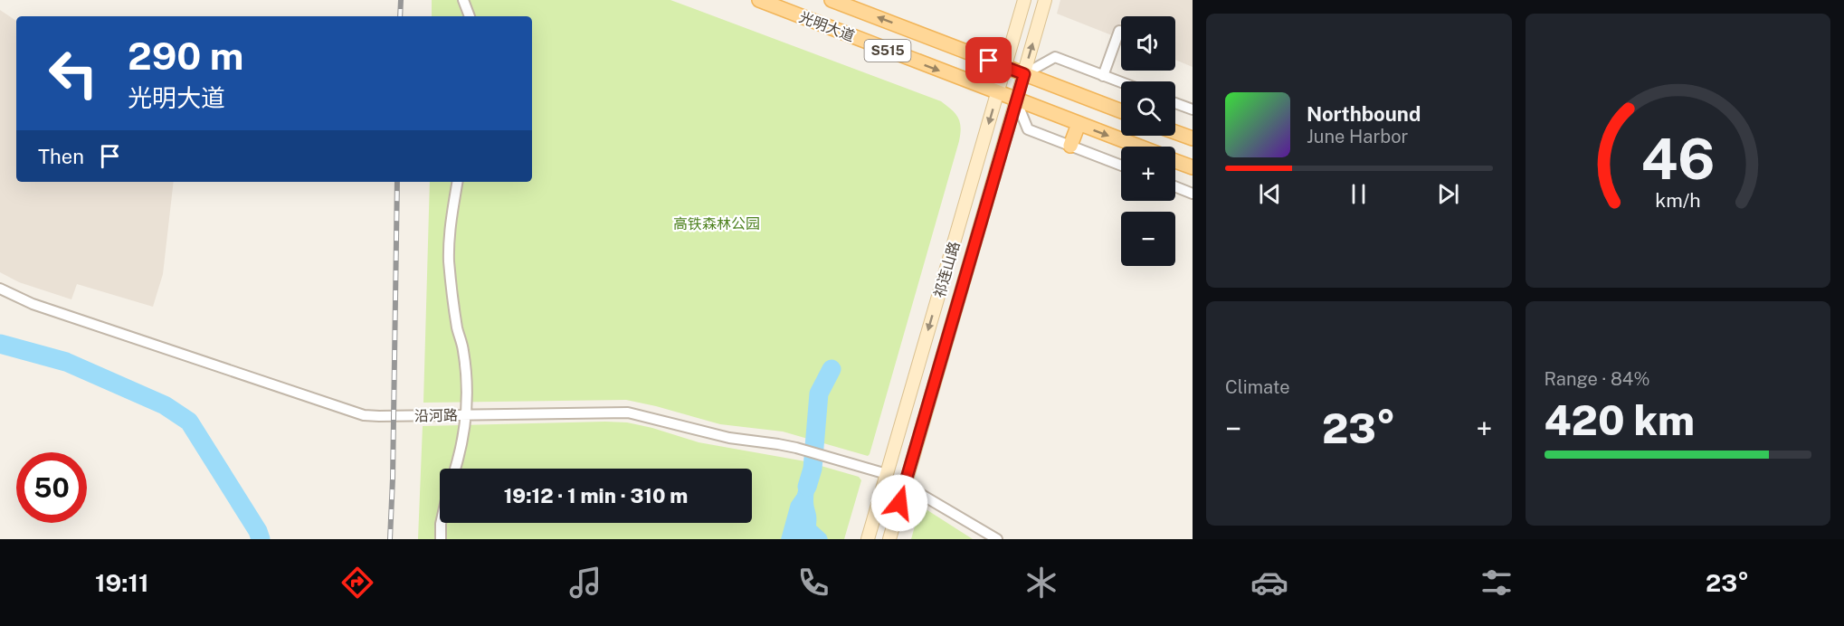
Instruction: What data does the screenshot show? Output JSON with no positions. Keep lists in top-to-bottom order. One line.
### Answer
{"streets":{"main road":["光明大道","S515","祁连山路"],"street":["沿河路"]},"crossings":[["光明大道","祁连山路"],["祁连山路","沿河路"]],"parks":["高铁森林公园"],"page":{"map_buttons":["+","−"],"turn":["290 m","光明大道"],"song":["Northbound","June Harbor"],"then":"Then","tile":["Climate",["Range · 84%","420 km"]],"heat":["−","23°","+"],"limit":"50","trip":"19:12 · 1 min · 310 m","tabs":["19:11","23°"],"gauge":["46","km/h"]}}
